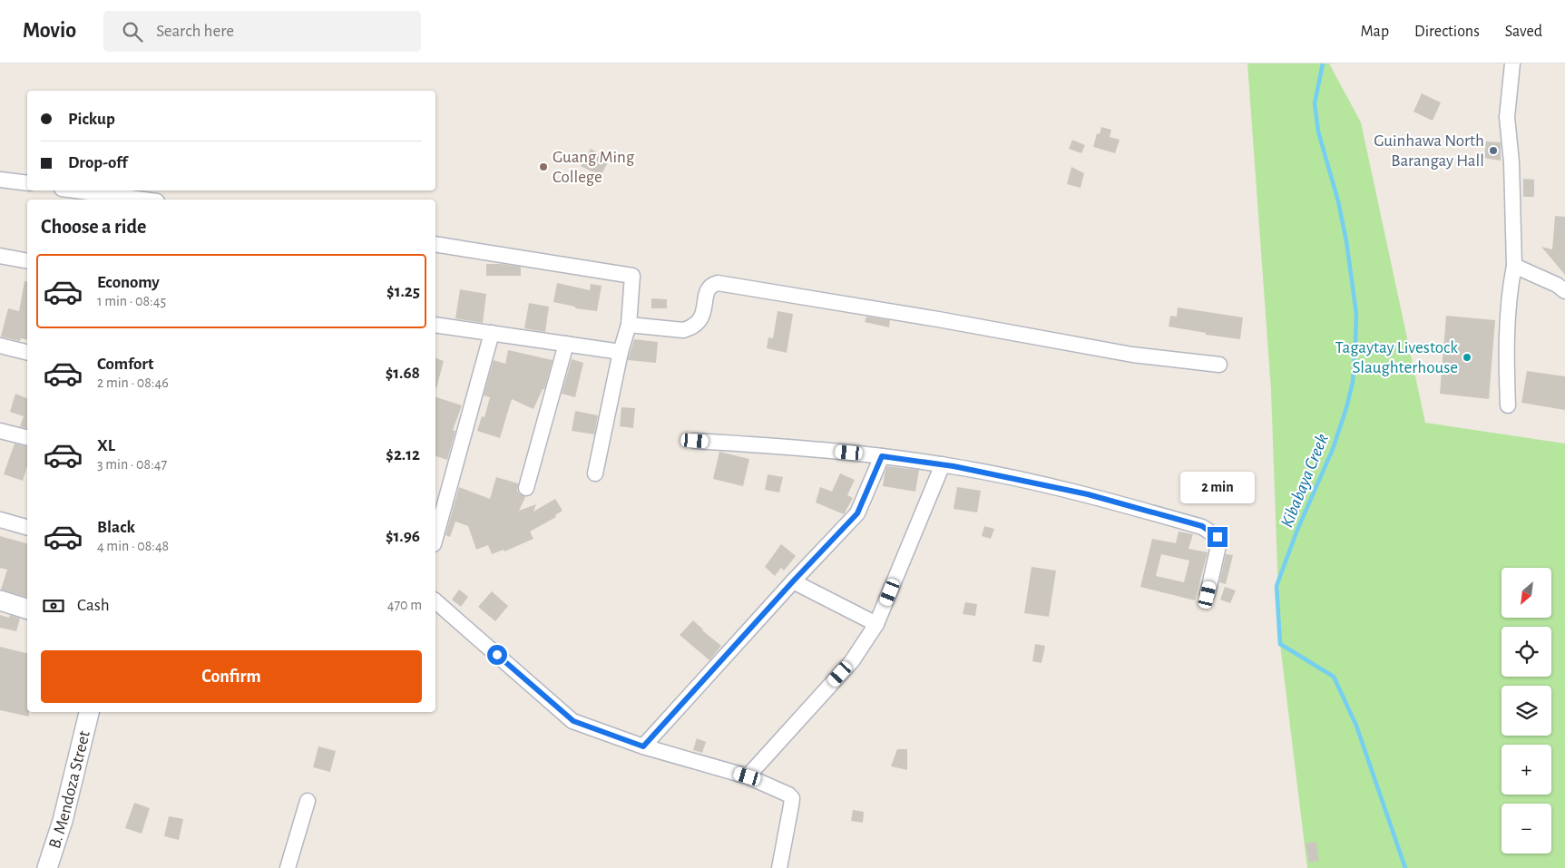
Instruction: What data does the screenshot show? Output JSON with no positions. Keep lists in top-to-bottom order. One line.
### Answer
{"streets":{"street":["B. Mendoza Street"]},"water":["Kibabaya Creek"],"places":["Guinhawa North Barangay Hall","Guang Ming College","Tagaytay Livestock Slaughterhouse"],"north":"bottom left","page":{"header":"Movio","search":"Search here","nav":["Map","Directions","Saved"],"banner":["Pickup","Drop-off"],"heading":"Choose a ride","list":[{"name":"Economy","note":"1 min · 08:45","value":"$1.25"},{"name":"Comfort","note":"2 min · 08:46","value":"$1.68"},{"name":"XL","note":"3 min · 08:47","value":"$2.12"},{"name":"Black","note":"4 min · 08:48","value":"$1.96"}],"bubble":"2 min","map_buttons":["+","−"],"pay":["Cash","470 m"],"buttons":"Confirm"}}
